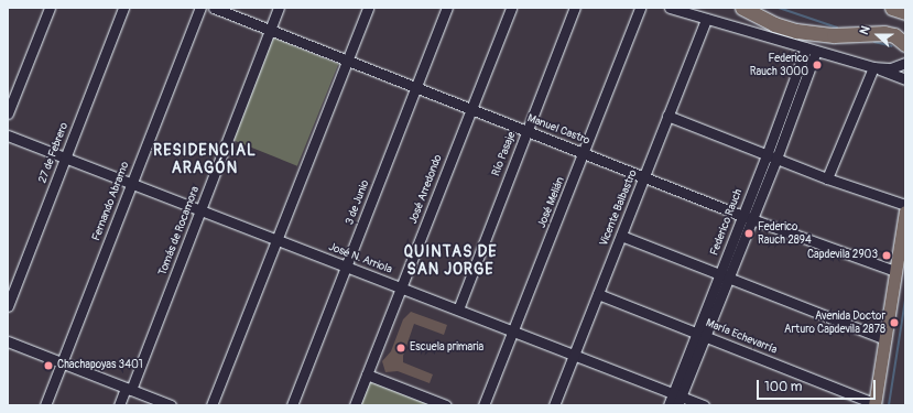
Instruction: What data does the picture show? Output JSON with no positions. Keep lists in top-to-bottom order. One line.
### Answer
{"streets":{"street":["Manuel Castro","27 de Febrero","Río Pasaje","José Arredondo","Fernando Abramo","3 de Junio","José Melián","Vicente Balbastro","Federico Rauch","Tomás de Rocamora","José N. Arriola","María Echevarría"]},"crossings":[["Manuel Castro","Río Pasaje"],["Manuel Castro","José Arredondo"],["Manuel Castro","3 de Junio"],["Manuel Castro","José Melián"],["Manuel Castro","Vicente Balbastro"],["Manuel Castro","Federico Rauch"],["Manuel Castro","Tomás de Rocamora"],["27 de Febrero","José N. Arriola"],["Río Pasaje","José N. Arriola"],["José Arredondo","José N. Arriola"],["Fernando Abramo","José N. Arriola"],["3 de Junio","José N. Arriola"],["José Melián","José N. Arriola"],["Vicente Balbastro","José N. Arriola"],["Vicente Balbastro","María Echevarría"],["Federico Rauch","José N. Arriola"],["Federico Rauch","María Echevarría"],["Tomás de Rocamora","José N. Arriola"]],"districts":["RESIDENCIAL ARAGÓN","QUINTAS DE SAN JORGE"],"places":["Federico Rauch 3000","Federico Rauch 2894","Capdevila 2903","Avenida Doctor Arturo Capdevila 2878","Escuela primaria","Chachapoyas 3401"],"scale_bar":"100 m","north":"left"}
